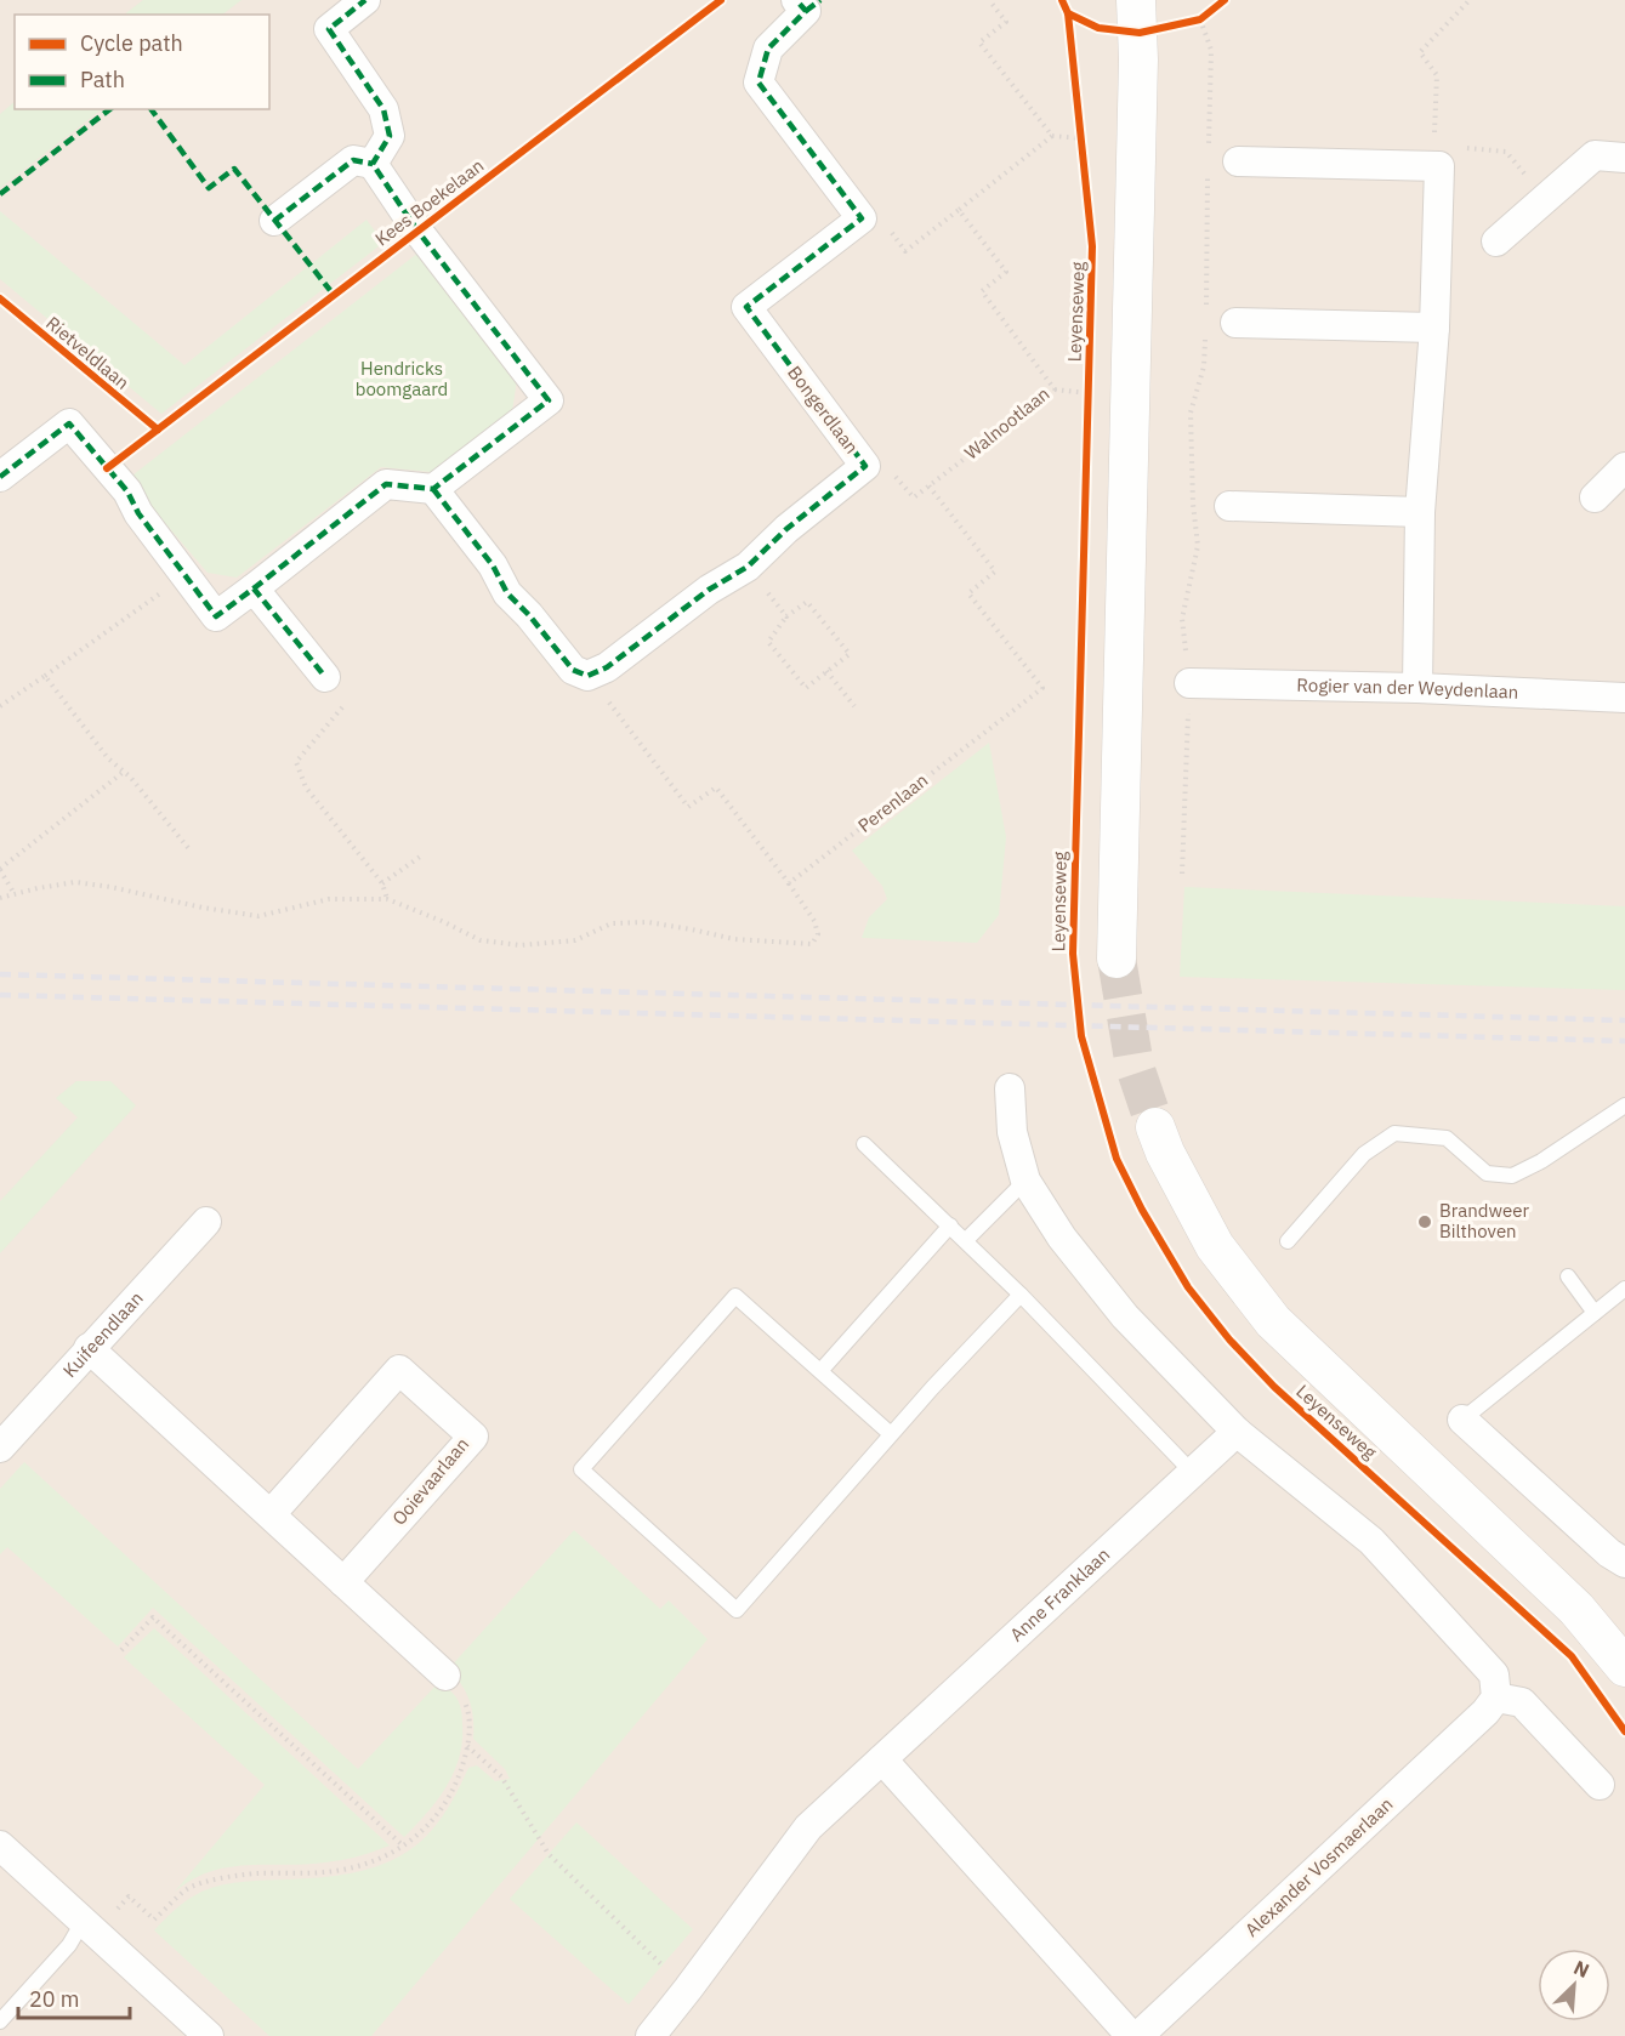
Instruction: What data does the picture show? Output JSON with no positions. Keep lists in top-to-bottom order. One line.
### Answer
{"streets":{"street":["Leyenseweg","Bongerdlaan","Rogier van der Weydenlaan","Kuifeendlaan","Ooievaarlaan","Anne Franklaan","Alexander Vosmaerlaan"],"path":["Walnootlaan","Perenlaan"],"cycle path":["Kees Boekelaan","Rietveldlaan"]},"crossings":[["Walnootlaan","Perenlaan"]],"parks":["Hendricks boomgaard"],"places":["Brandweer Bilthoven"],"legend":["Cycle path","Path"],"scale_bar":"20 m","north":"top right"}
